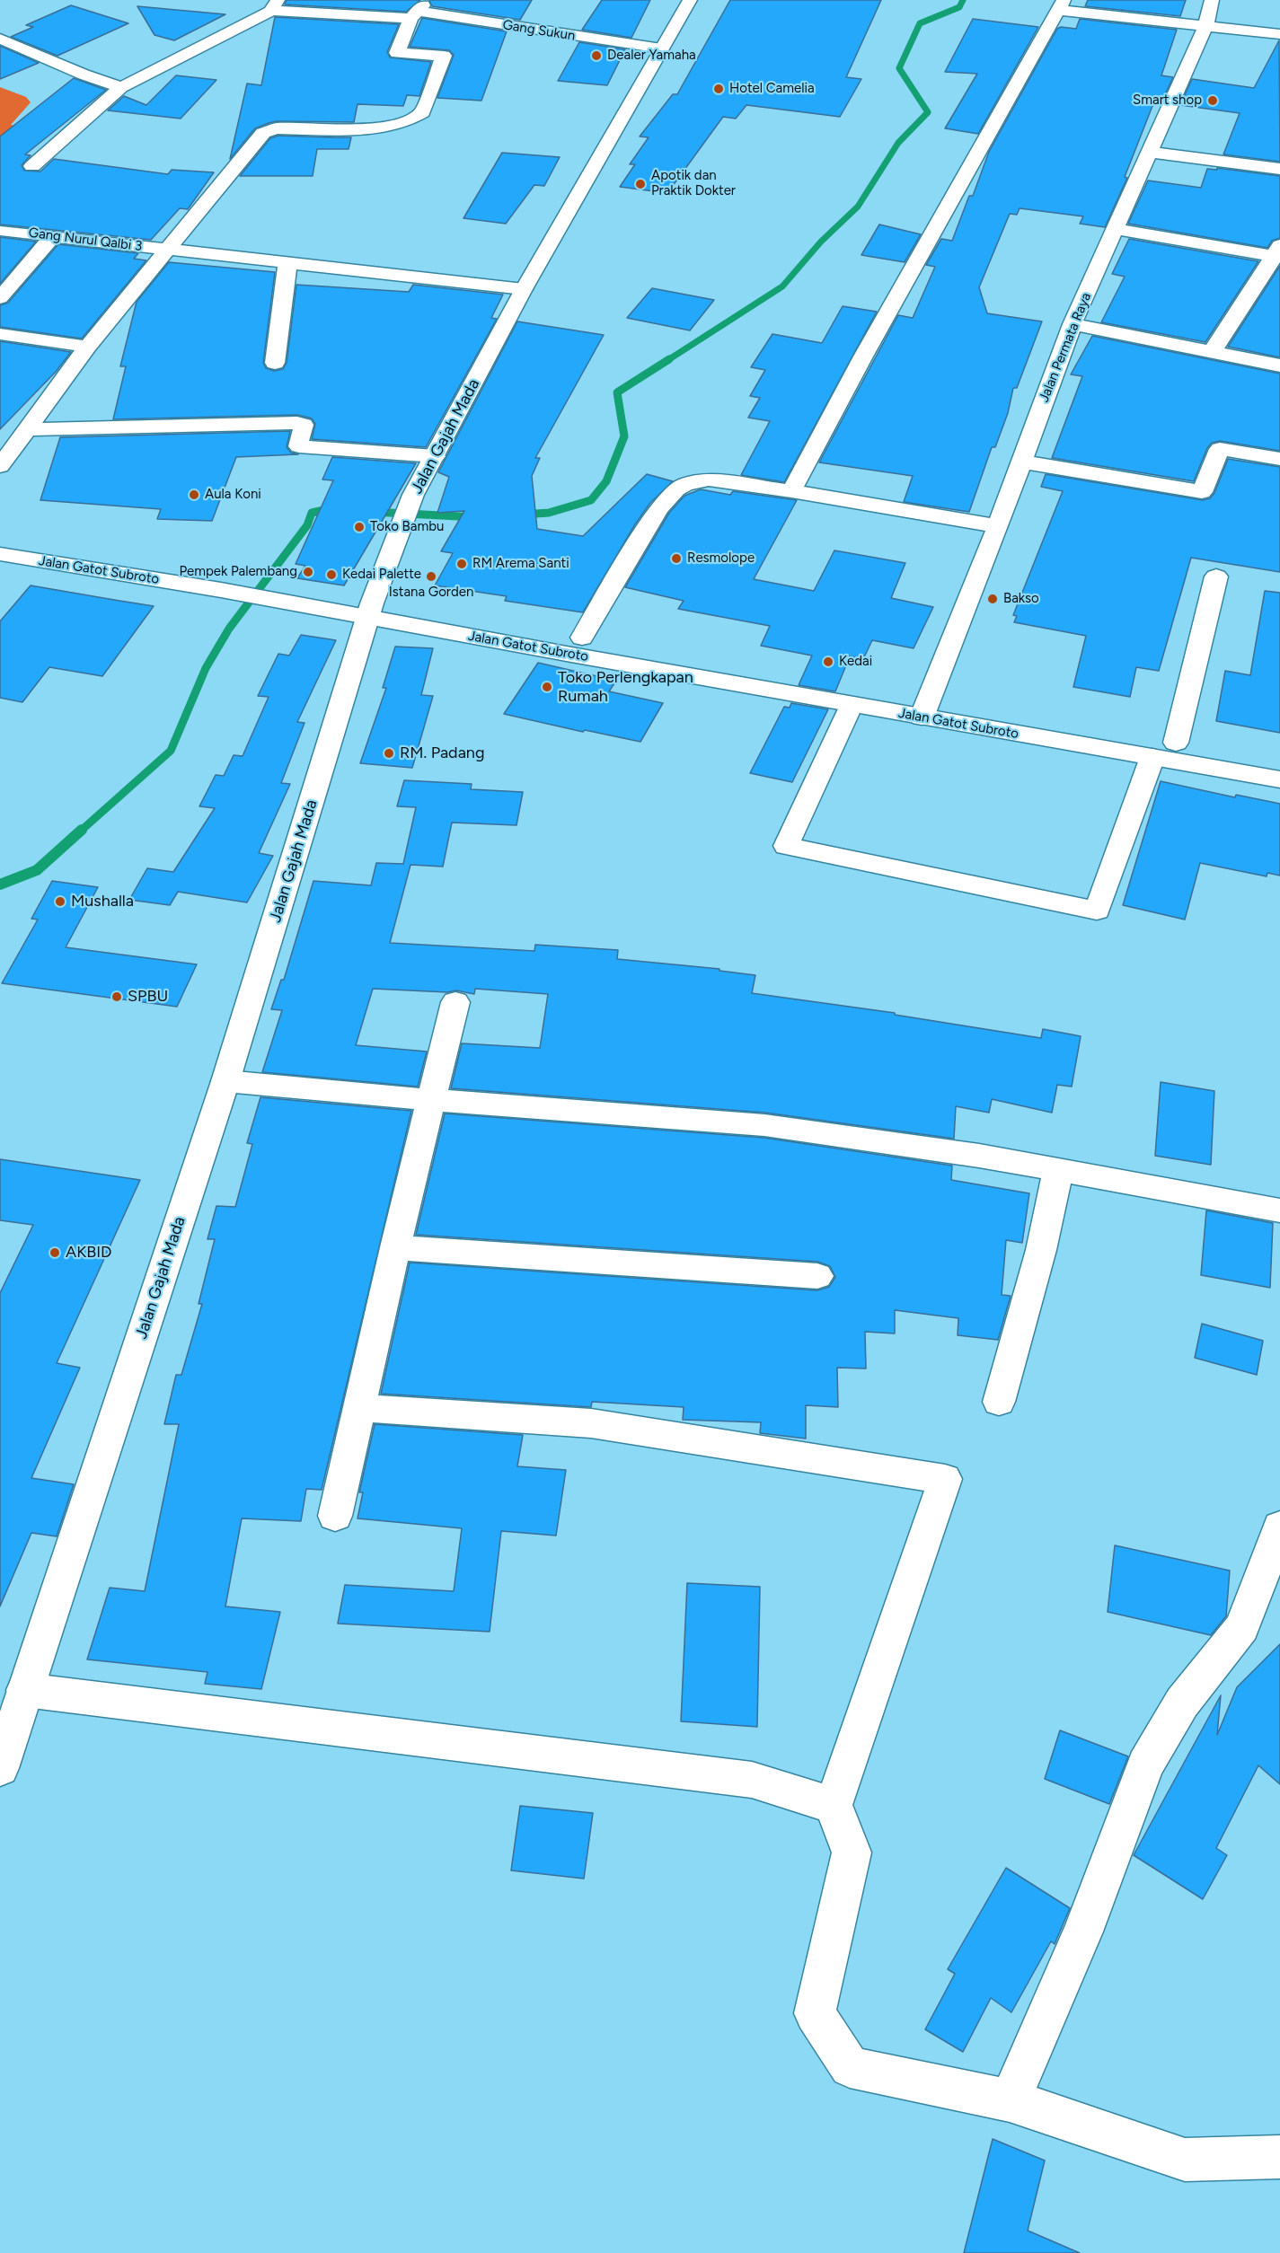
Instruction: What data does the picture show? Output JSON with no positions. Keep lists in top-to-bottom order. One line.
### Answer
{"streets":{"street":["Gang Sukun","Gang Nurul Qalbi 3","Jalan Permata Raya","Jalan Gajah Mada","Jalan Gatot Subroto"]},"crossings":[["Gang Sukun","Jalan Gajah Mada"],["Gang Nurul Qalbi 3","Jalan Gajah Mada"],["Jalan Permata Raya","Jalan Gatot Subroto"],["Jalan Gajah Mada","Jalan Gatot Subroto"]],"places":["Dealer Yamaha","Hotel Camelia","Smart shop","Apotik dan Praktik Dokter","Aula Koni","Toko Bambu","Resmolope","RM Arema Santi","Pempek Palembang","Kedai Palette","Istana Gorden","Bakso","Kedai","Toko Perlengkapan Rumah","RM. Padang","Mushalla","SPBU","AKBID"]}
